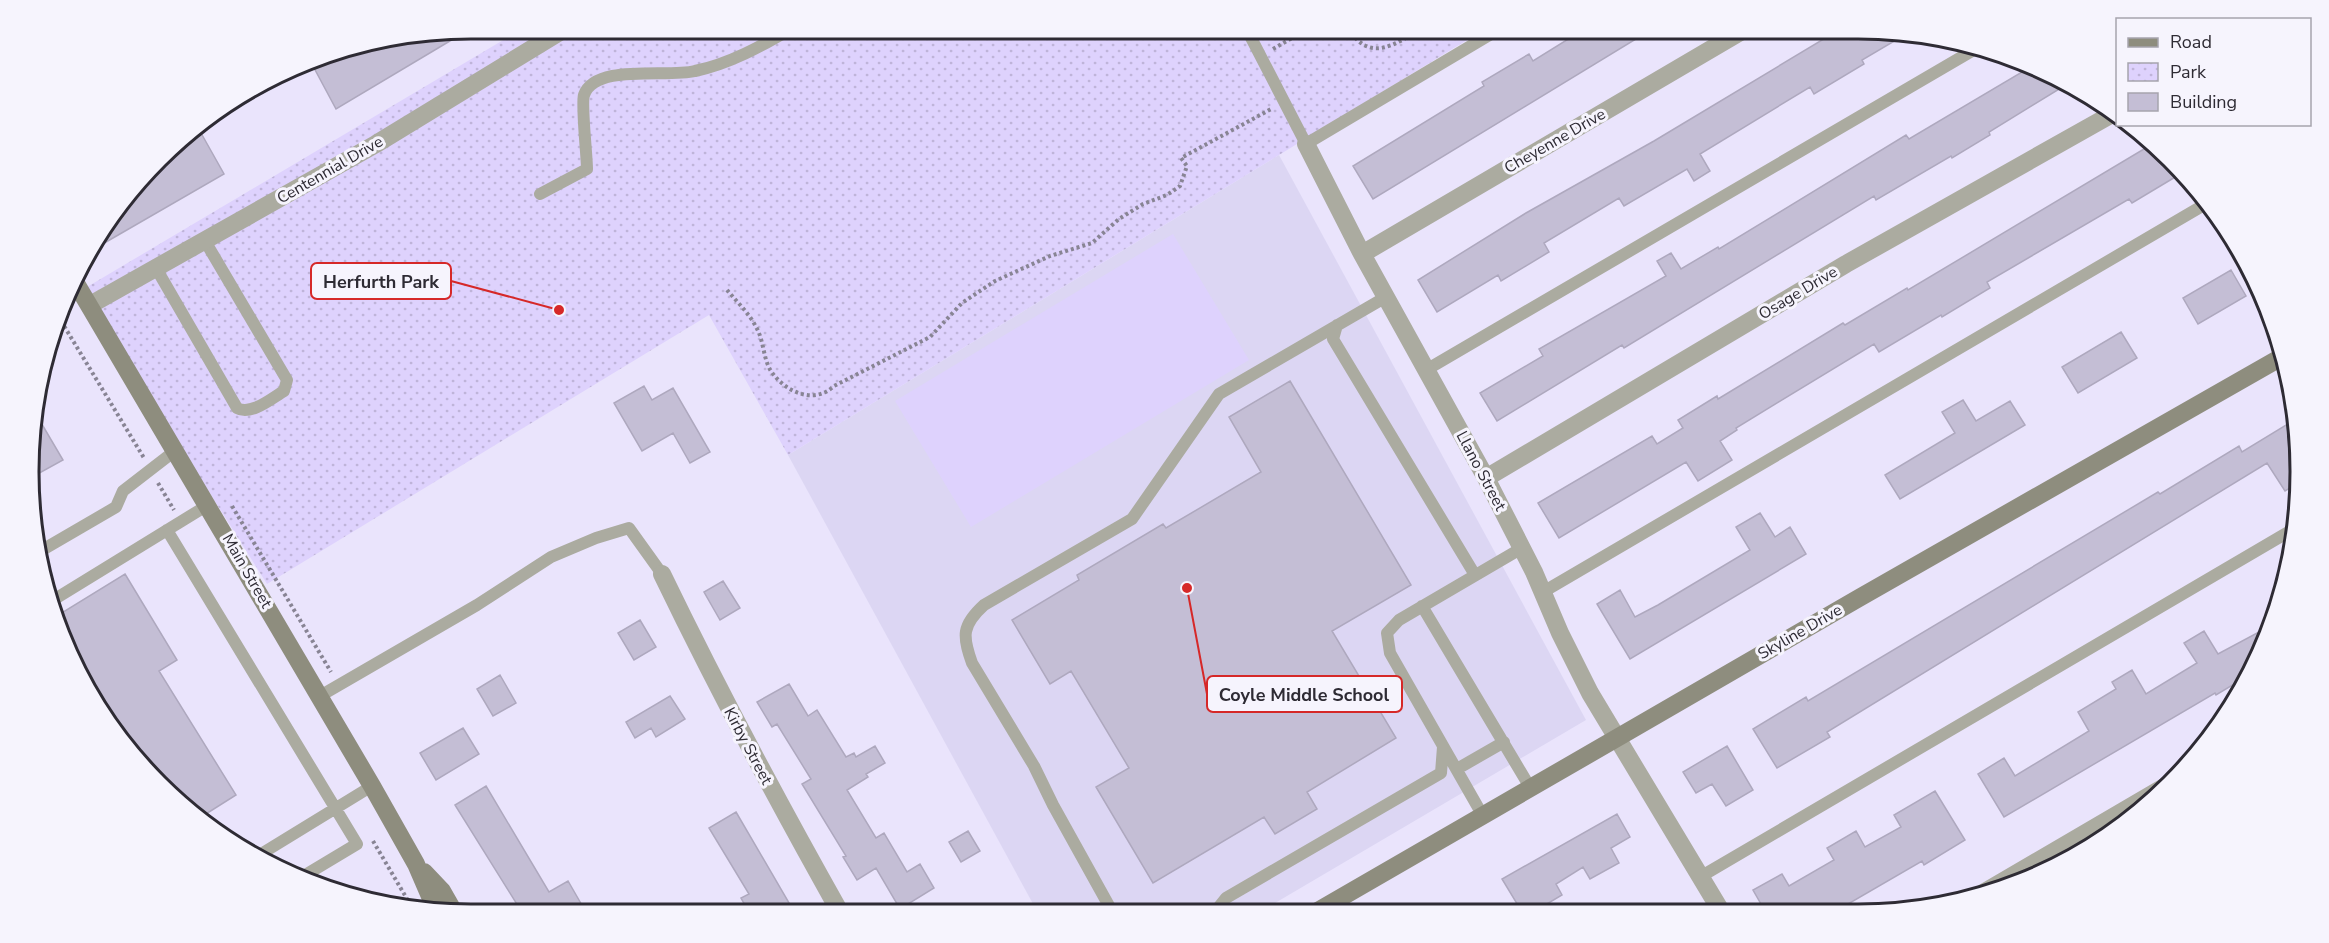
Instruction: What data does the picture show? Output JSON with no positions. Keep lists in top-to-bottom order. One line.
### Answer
{"streets":{"street":["Cheyenne Drive","Centennial Drive","Osage Drive","Llano Street","Main Street","Skyline Drive","Kirby Street"]},"crossings":[["Cheyenne Drive","Llano Street"],["Centennial Drive","Main Street"],["Osage Drive","Llano Street"],["Llano Street","Skyline Drive"]],"places":["Herfurth Park","Coyle Middle School"],"legend":["Road","Park","Building"]}
